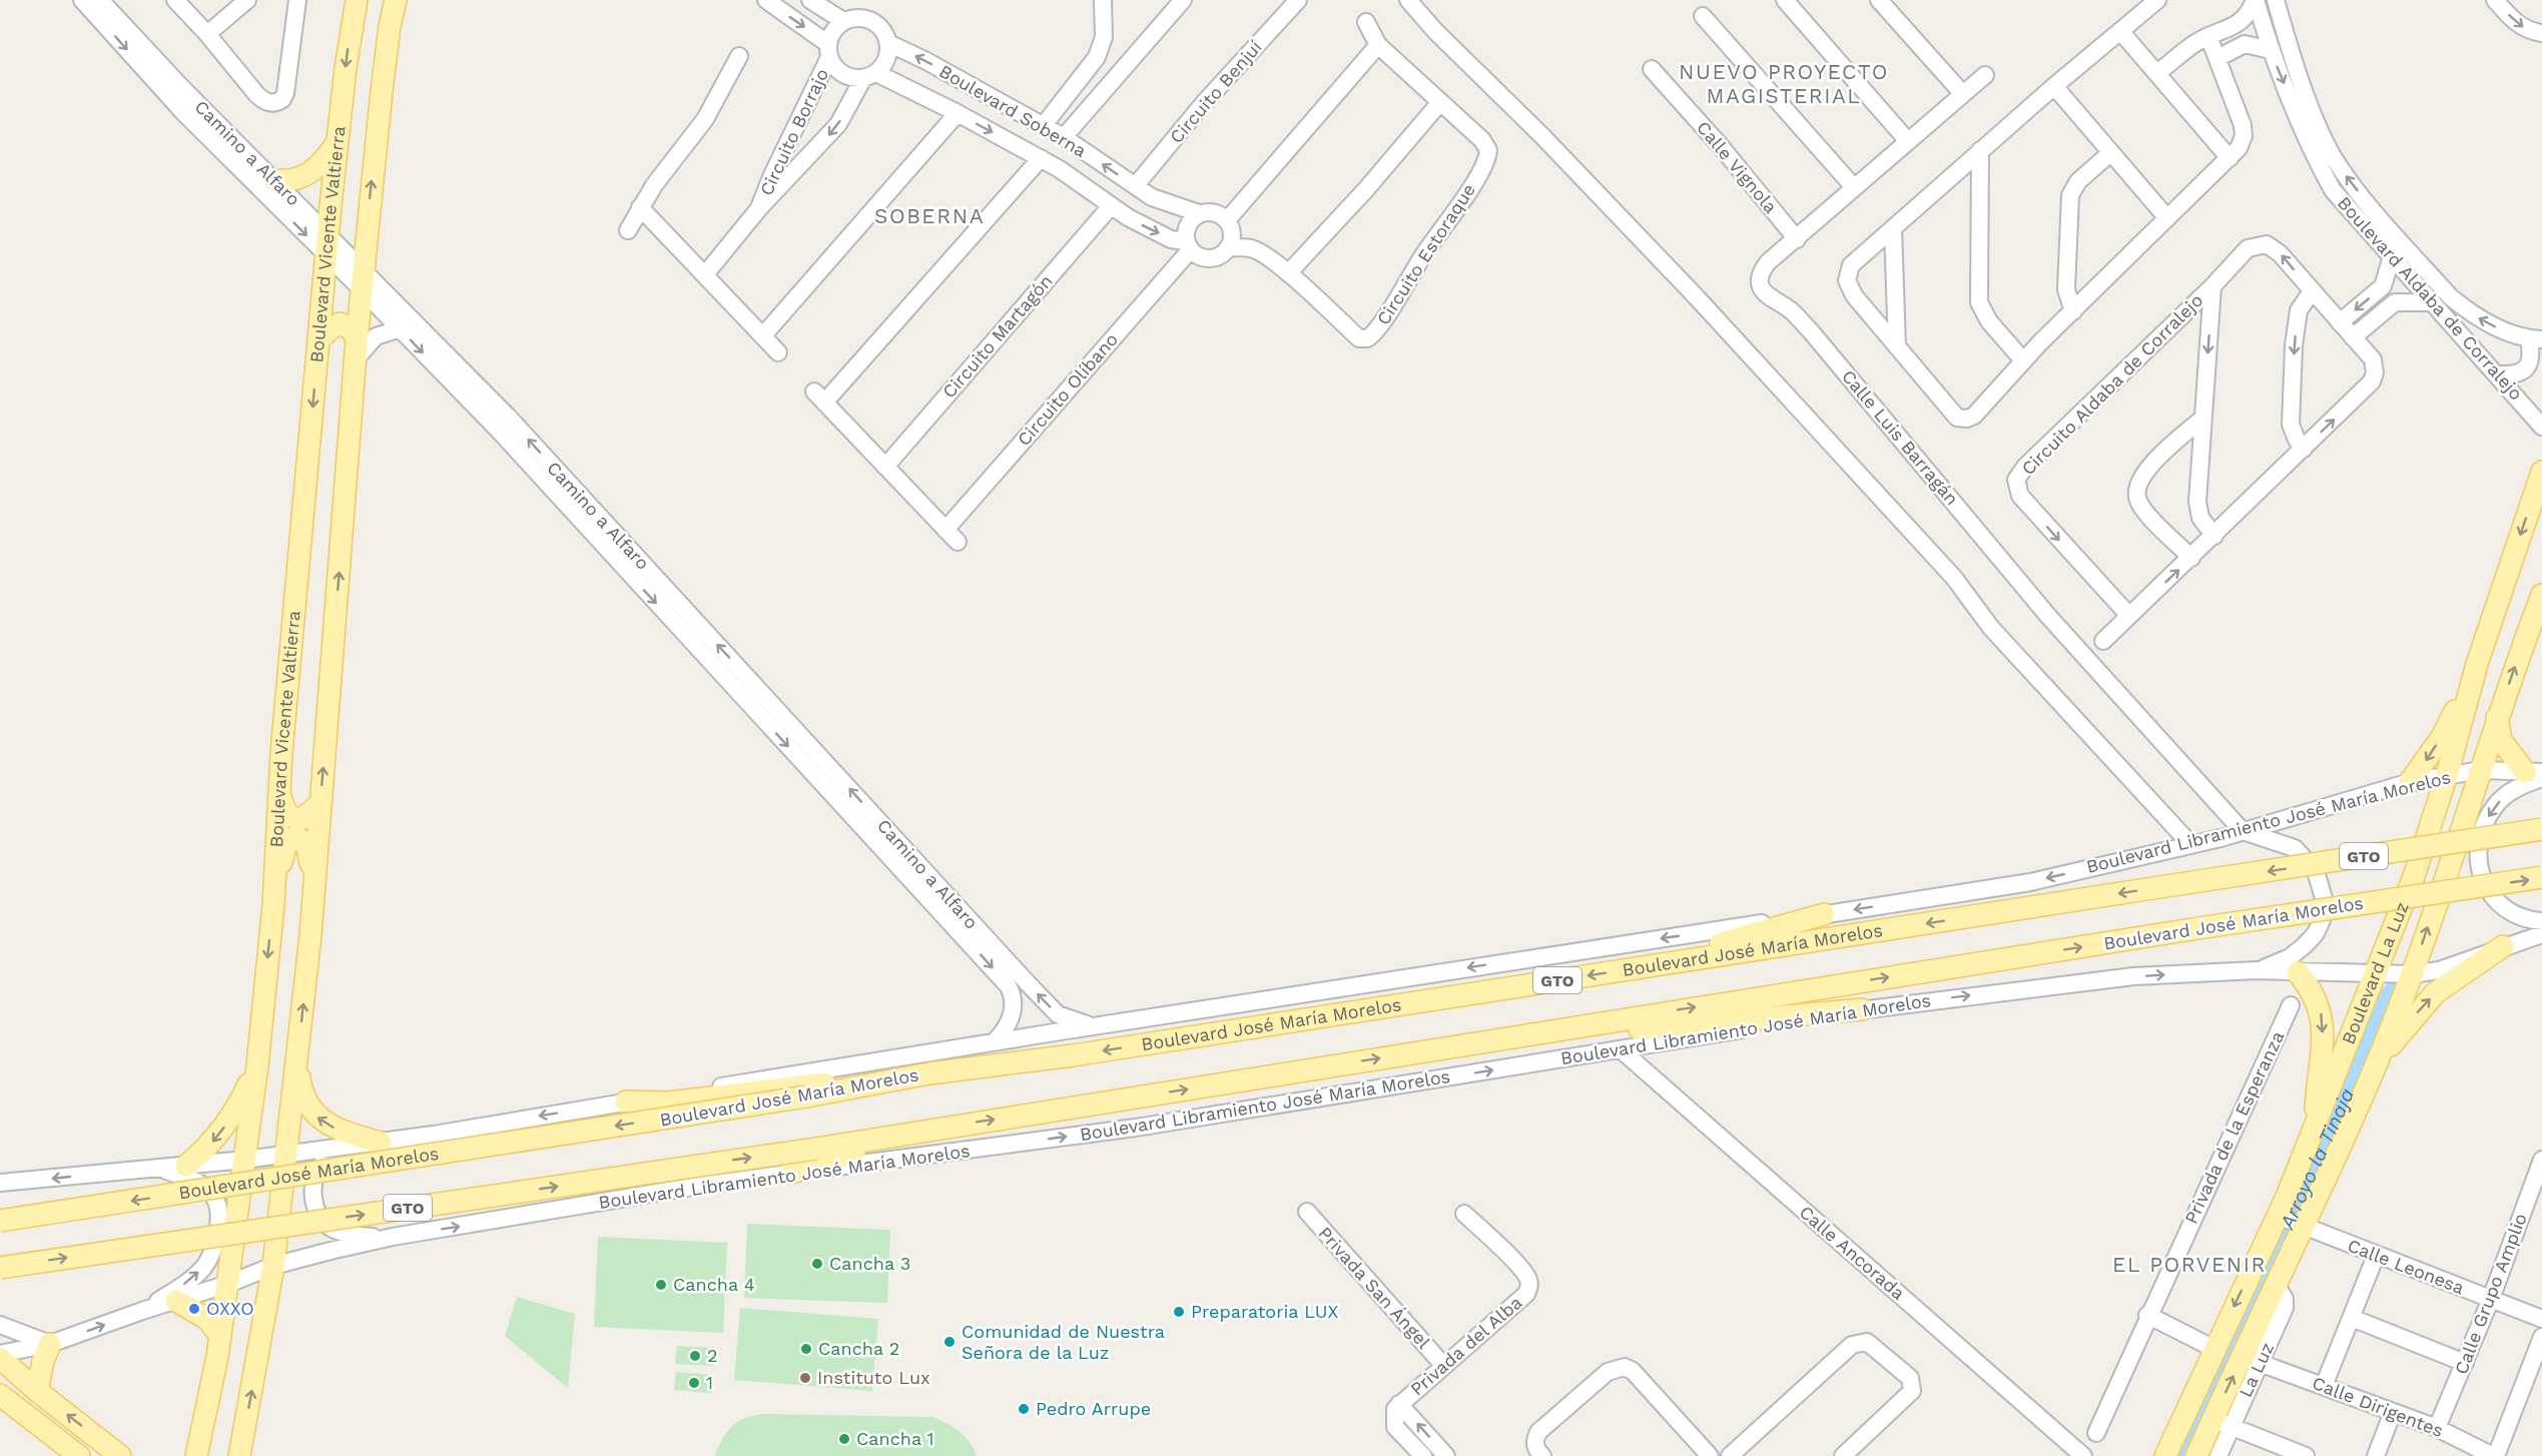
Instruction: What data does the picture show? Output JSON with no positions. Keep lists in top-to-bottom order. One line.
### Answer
{"streets":{"main road":["Boulevard Vicente Valtierra","GTO","Boulevard José María Morelos","Boulevard La Luz"],"street":["Circuito Benjuí","Boulevard Soberna","Circuito Borrajo","Camino a Alfaro","Calle Vignola","Circuito Estoraque","Boulevard Aldaba de Corralejo","Circuito Martagón","Circuito Aldaba de Corralejo","Circuito Olíbano","Calle Luis Barragán","Boulevard Libramiento José María Morelos","Privada de la Esperanza","Calle Ancorada","Calle Leonesa","Privada San Ángel","Calle Grupo Amplio","Privada del Alba","La Luz","Calle Dirigentes"]},"crossings":[["Circuito Benjuí","Boulevard Soberna"],["Boulevard Soberna","Circuito Borrajo"],["Boulevard Soberna","Circuito Estoraque"],["Boulevard Soberna","Circuito Martagón"],["Boulevard Soberna","Circuito Olíbano"],["Camino a Alfaro","Boulevard Vicente Valtierra"],["Camino a Alfaro","Boulevard Libramiento José María Morelos"],["Calle Vignola","Calle Luis Barragán"],["Boulevard Vicente Valtierra","Boulevard Libramiento José María Morelos"],["Circuito Estoraque","Circuito Olíbano"],["Calle Luis Barragán","Boulevard Libramiento José María Morelos"],["Boulevard Libramiento José María Morelos","Boulevard La Luz"],["Boulevard Libramiento José María Morelos","Calle Ancorada"],["Boulevard La Luz","Calle Leonesa"],["Boulevard La Luz","La Luz"],["Calle Leonesa","Calle Grupo Amplio"],["Privada San Ángel","Privada del Alba"],["Calle Grupo Amplio","Calle Dirigentes"],["La Luz","Calle Dirigentes"]],"districts":["NUEVO PROYECTO MAGISTERIAL","SOBERNA","EL PORVENIR"],"water":["Arroyo la Tinaja"],"places":["Cancha 3","Cancha 4","OXXO","Preparatoria LUX","Comunidad de Nuestra Señora de la Luz","Cancha 2","2","Instituto Lux","1","Pedro Arrupe","Cancha 1"]}
